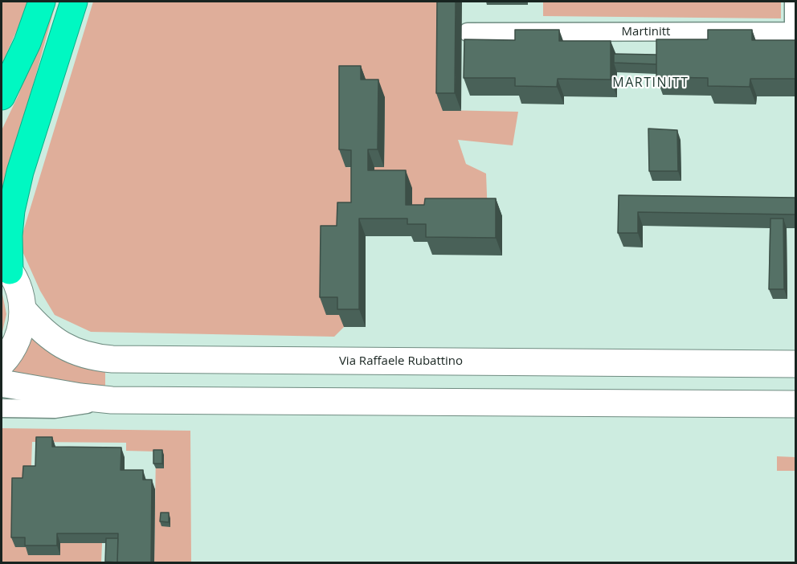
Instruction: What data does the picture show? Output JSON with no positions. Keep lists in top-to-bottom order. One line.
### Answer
{"streets":{"street":["Martinitt","Via Raffaele Rubattino"]},"districts":["MARTINITT"]}
